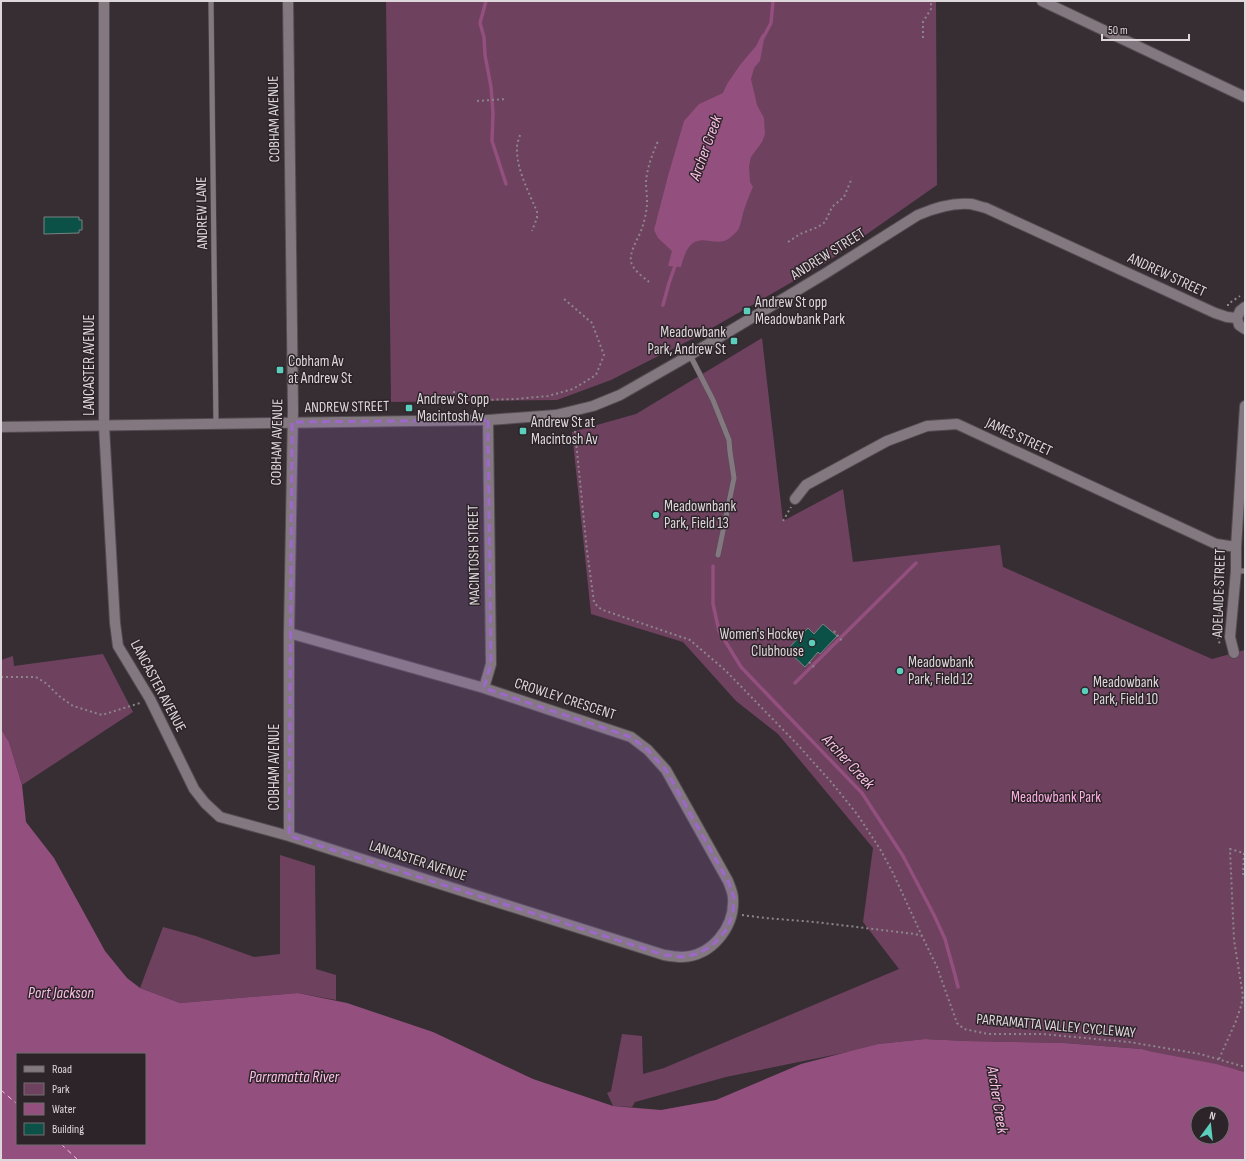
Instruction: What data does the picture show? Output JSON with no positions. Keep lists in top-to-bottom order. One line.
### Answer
{"streets":{"street":["COBHAM AVENUE","ANDREW STREET","LANCASTER AVENUE","JAMES STREET","MACINTOSH STREET","ADELAIDE STREET","CROWLEY CRESCENT"],"lane":["ANDREW LANE"],"path":["PARRAMATTA VALLEY CYCLEWAY"]},"crossings":[["COBHAM AVENUE","ANDREW STREET"],["COBHAM AVENUE","LANCASTER AVENUE"],["COBHAM AVENUE","CROWLEY CRESCENT"],["ANDREW LANE","ANDREW STREET"],["ANDREW STREET","LANCASTER AVENUE"],["ANDREW STREET","MACINTOSH STREET"],["ANDREW STREET","PARRAMATTA VALLEY CYCLEWAY"],["LANCASTER AVENUE","CROWLEY CRESCENT"],["JAMES STREET","ADELAIDE STREET"],["MACINTOSH STREET","CROWLEY CRESCENT"]],"water":["Archer Creek","Port Jackson","Parramatta River"],"parks":["Meadowbank Park"],"places":{"transit":["Andrew St opp Meadowbank Park","Meadowbank Park, Andrew St","Cobham Av at Andrew St","Andrew St opp Macintosh Av","Andrew St at Macintosh Av"],"other":["Meadownbank Park, Field 13","Women's Hockey Clubhouse","Meadowbank Park, Field 12","Meadowbank Park, Field 10"]},"legend":["Road","Park","Water","Building"],"scale_bar":"50 m","north":"top"}
